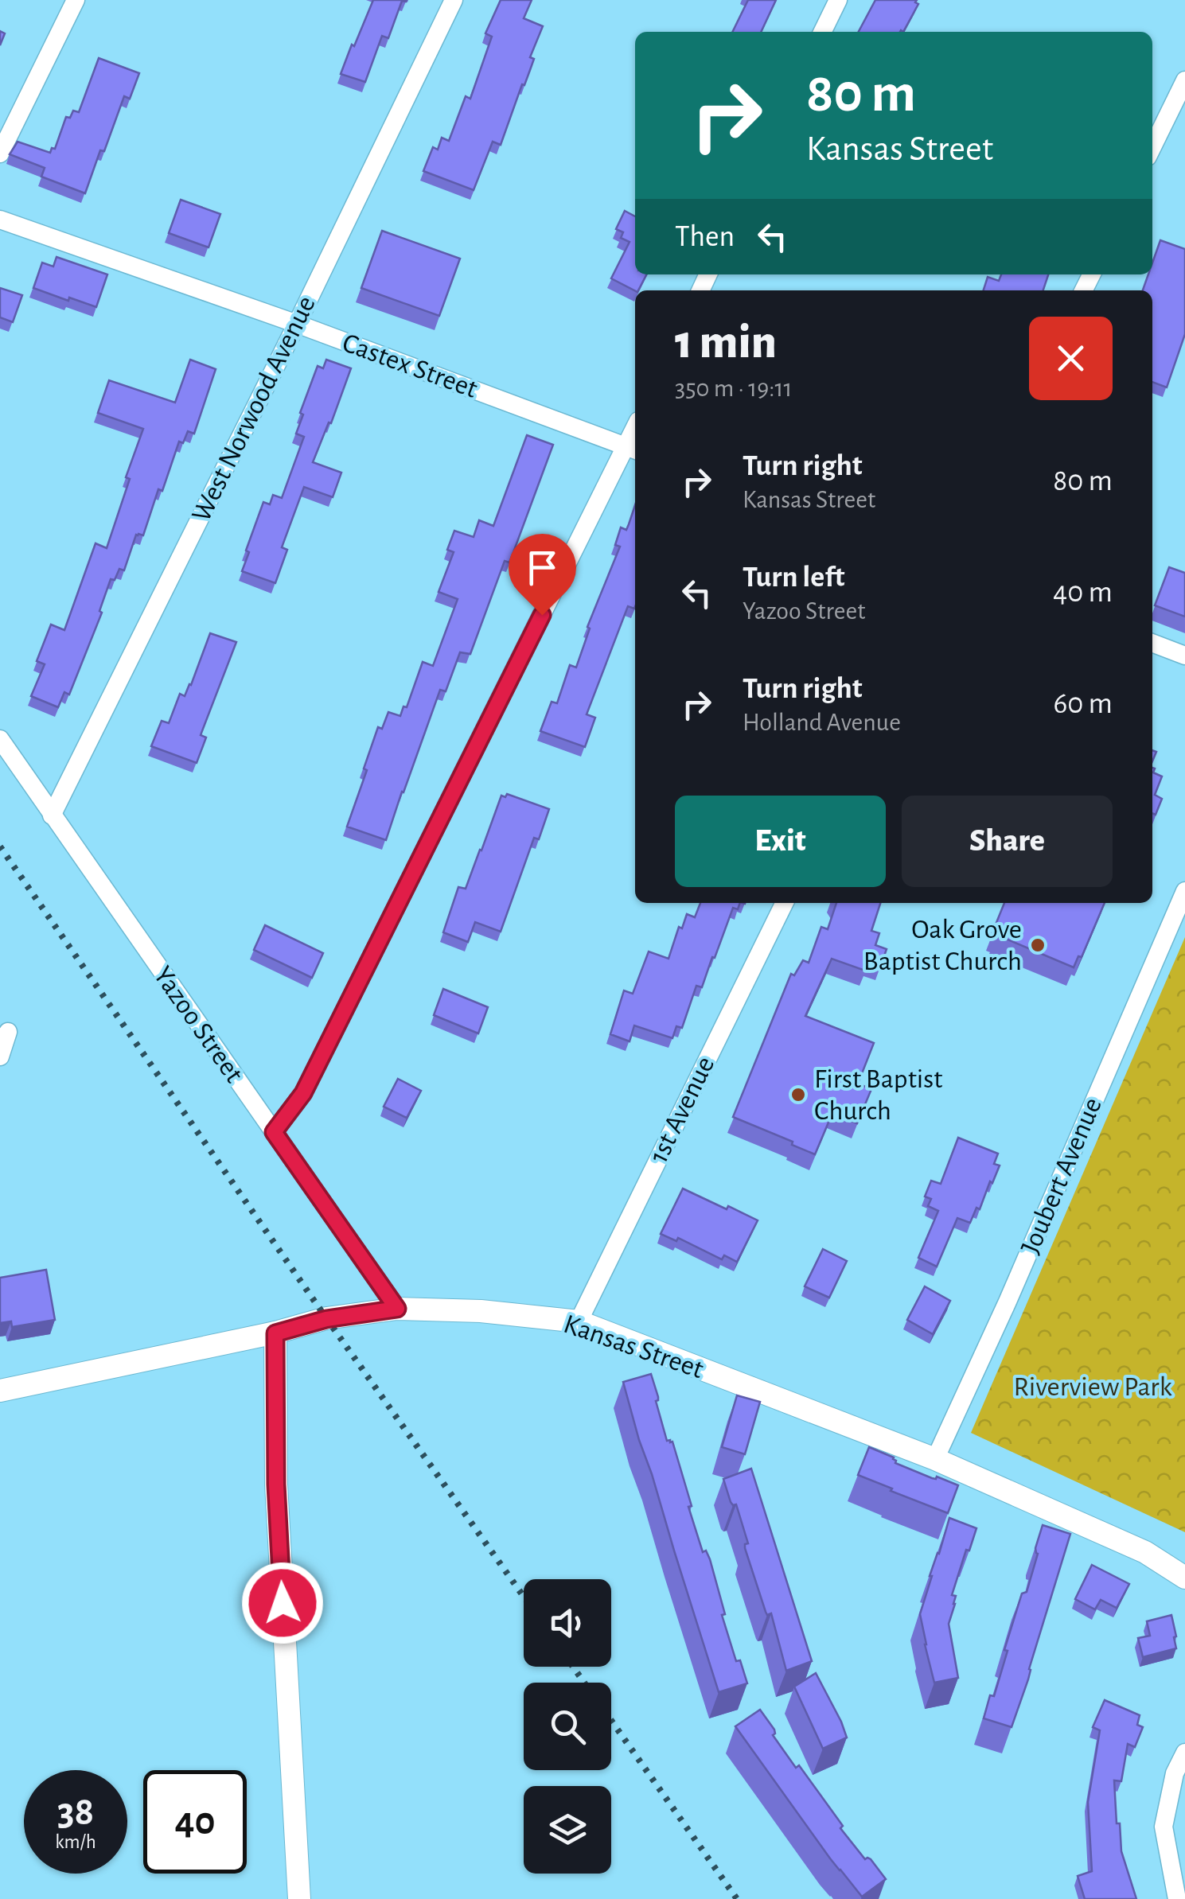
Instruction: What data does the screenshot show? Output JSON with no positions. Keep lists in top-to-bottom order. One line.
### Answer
{"streets":{"street":["Castex Street","West Norwood Avenue","Yazoo Street","1st Avenue","Joubert Avenue","Kansas Street"]},"crossings":[["Castex Street","West Norwood Avenue"],["West Norwood Avenue","Yazoo Street"],["Yazoo Street","Kansas Street"],["1st Avenue","Kansas Street"],["Joubert Avenue","Kansas Street"]],"parks":["Riverview Park"],"places":["Oak Grove Baptist Church","First Baptist Church"],"page":{"turn":["80 m","Kansas Street"],"then":"Then","heading":["1 min","350 m · 19:11"],"list":[{"name":"Turn right","note":"Kansas Street","value":"80 m"},{"name":"Turn left","note":"Yazoo Street","value":"40 m"},{"name":"Turn right","note":"Holland Avenue","value":"60 m"}],"buttons":["Exit","Share"],"speed":"38 km/h","limit":"40"}}
